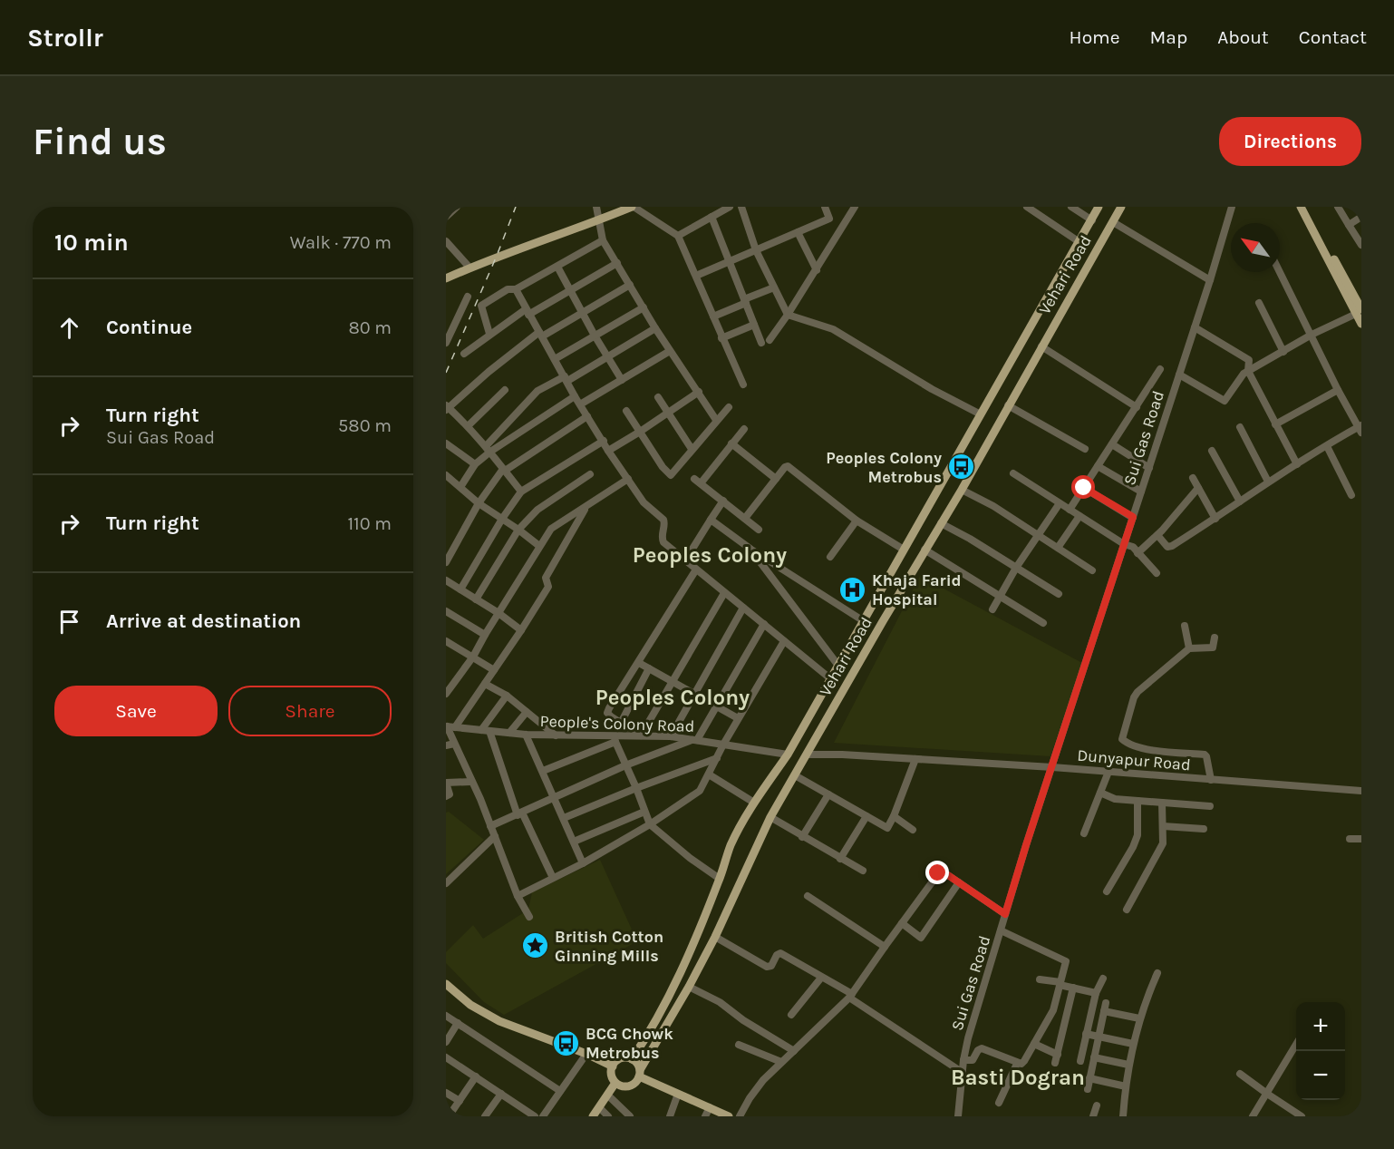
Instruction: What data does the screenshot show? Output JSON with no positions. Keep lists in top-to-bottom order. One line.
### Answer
{"streets":{"main road":["Vehari Road"],"street":["Sui Gas Road","People's Colony Road","Dunyapur Road"]},"crossings":[["Vehari Road","People's Colony Road"],["Vehari Road","Dunyapur Road"],["Sui Gas Road","Dunyapur Road"]],"districts":["Peoples Colony","Peoples Colony","Basti Dogran"],"places":{"bus stop":["Peoples Colony Metrobus","BCG Chowk Metrobus"],"hospital":["Khaja Farid Hospital"],"place":["British Cotton Ginning Mills"]},"north":"top left","page":{"header":"Strollr","nav":["Home","Map","About","Contact"],"buttons":["Directions",["Save","Share"]],"title":"Find us","heading":["10 min","Walk · 770 m"],"list":[["Continue","80 m"],["Turn right","Sui Gas Road","580 m"],["Turn right","110 m"],"Arrive at destination"],"map_buttons":["+","−"]}}
